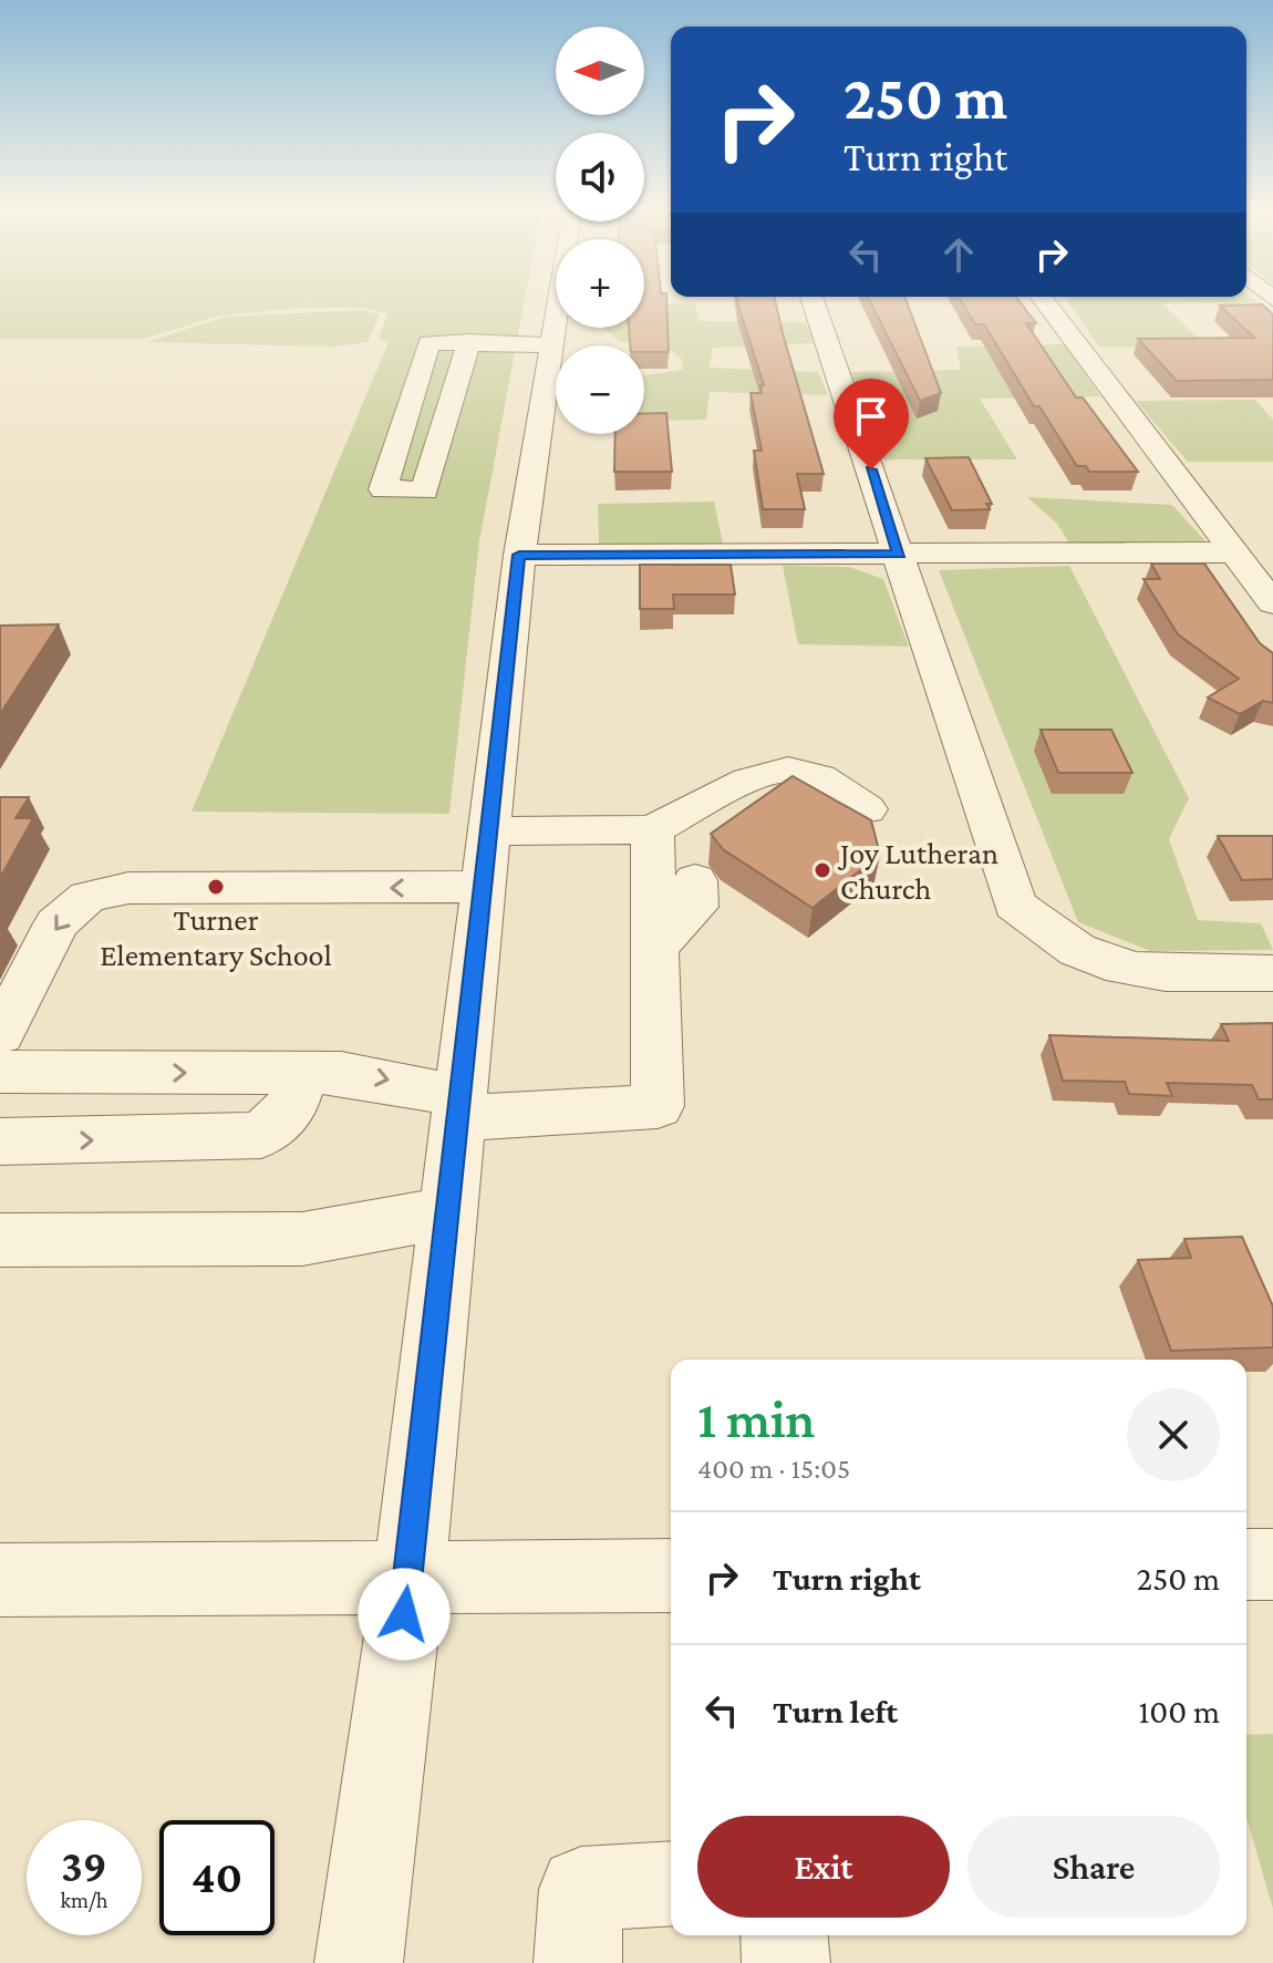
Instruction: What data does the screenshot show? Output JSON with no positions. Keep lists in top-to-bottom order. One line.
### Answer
{"places":["Joy Lutheran Church","Turner Elementary School"],"north":"left","page":{"map_buttons":["+","−"],"turn":["250 m","Turn right"],"heading":["1 min","400 m · 15:05"],"list":[{"name":"Turn right","value":"250 m"},{"name":"Turn left","value":"100 m"}],"buttons":["Exit","Share"],"speed":"39 km/h","limit":"40"}}
